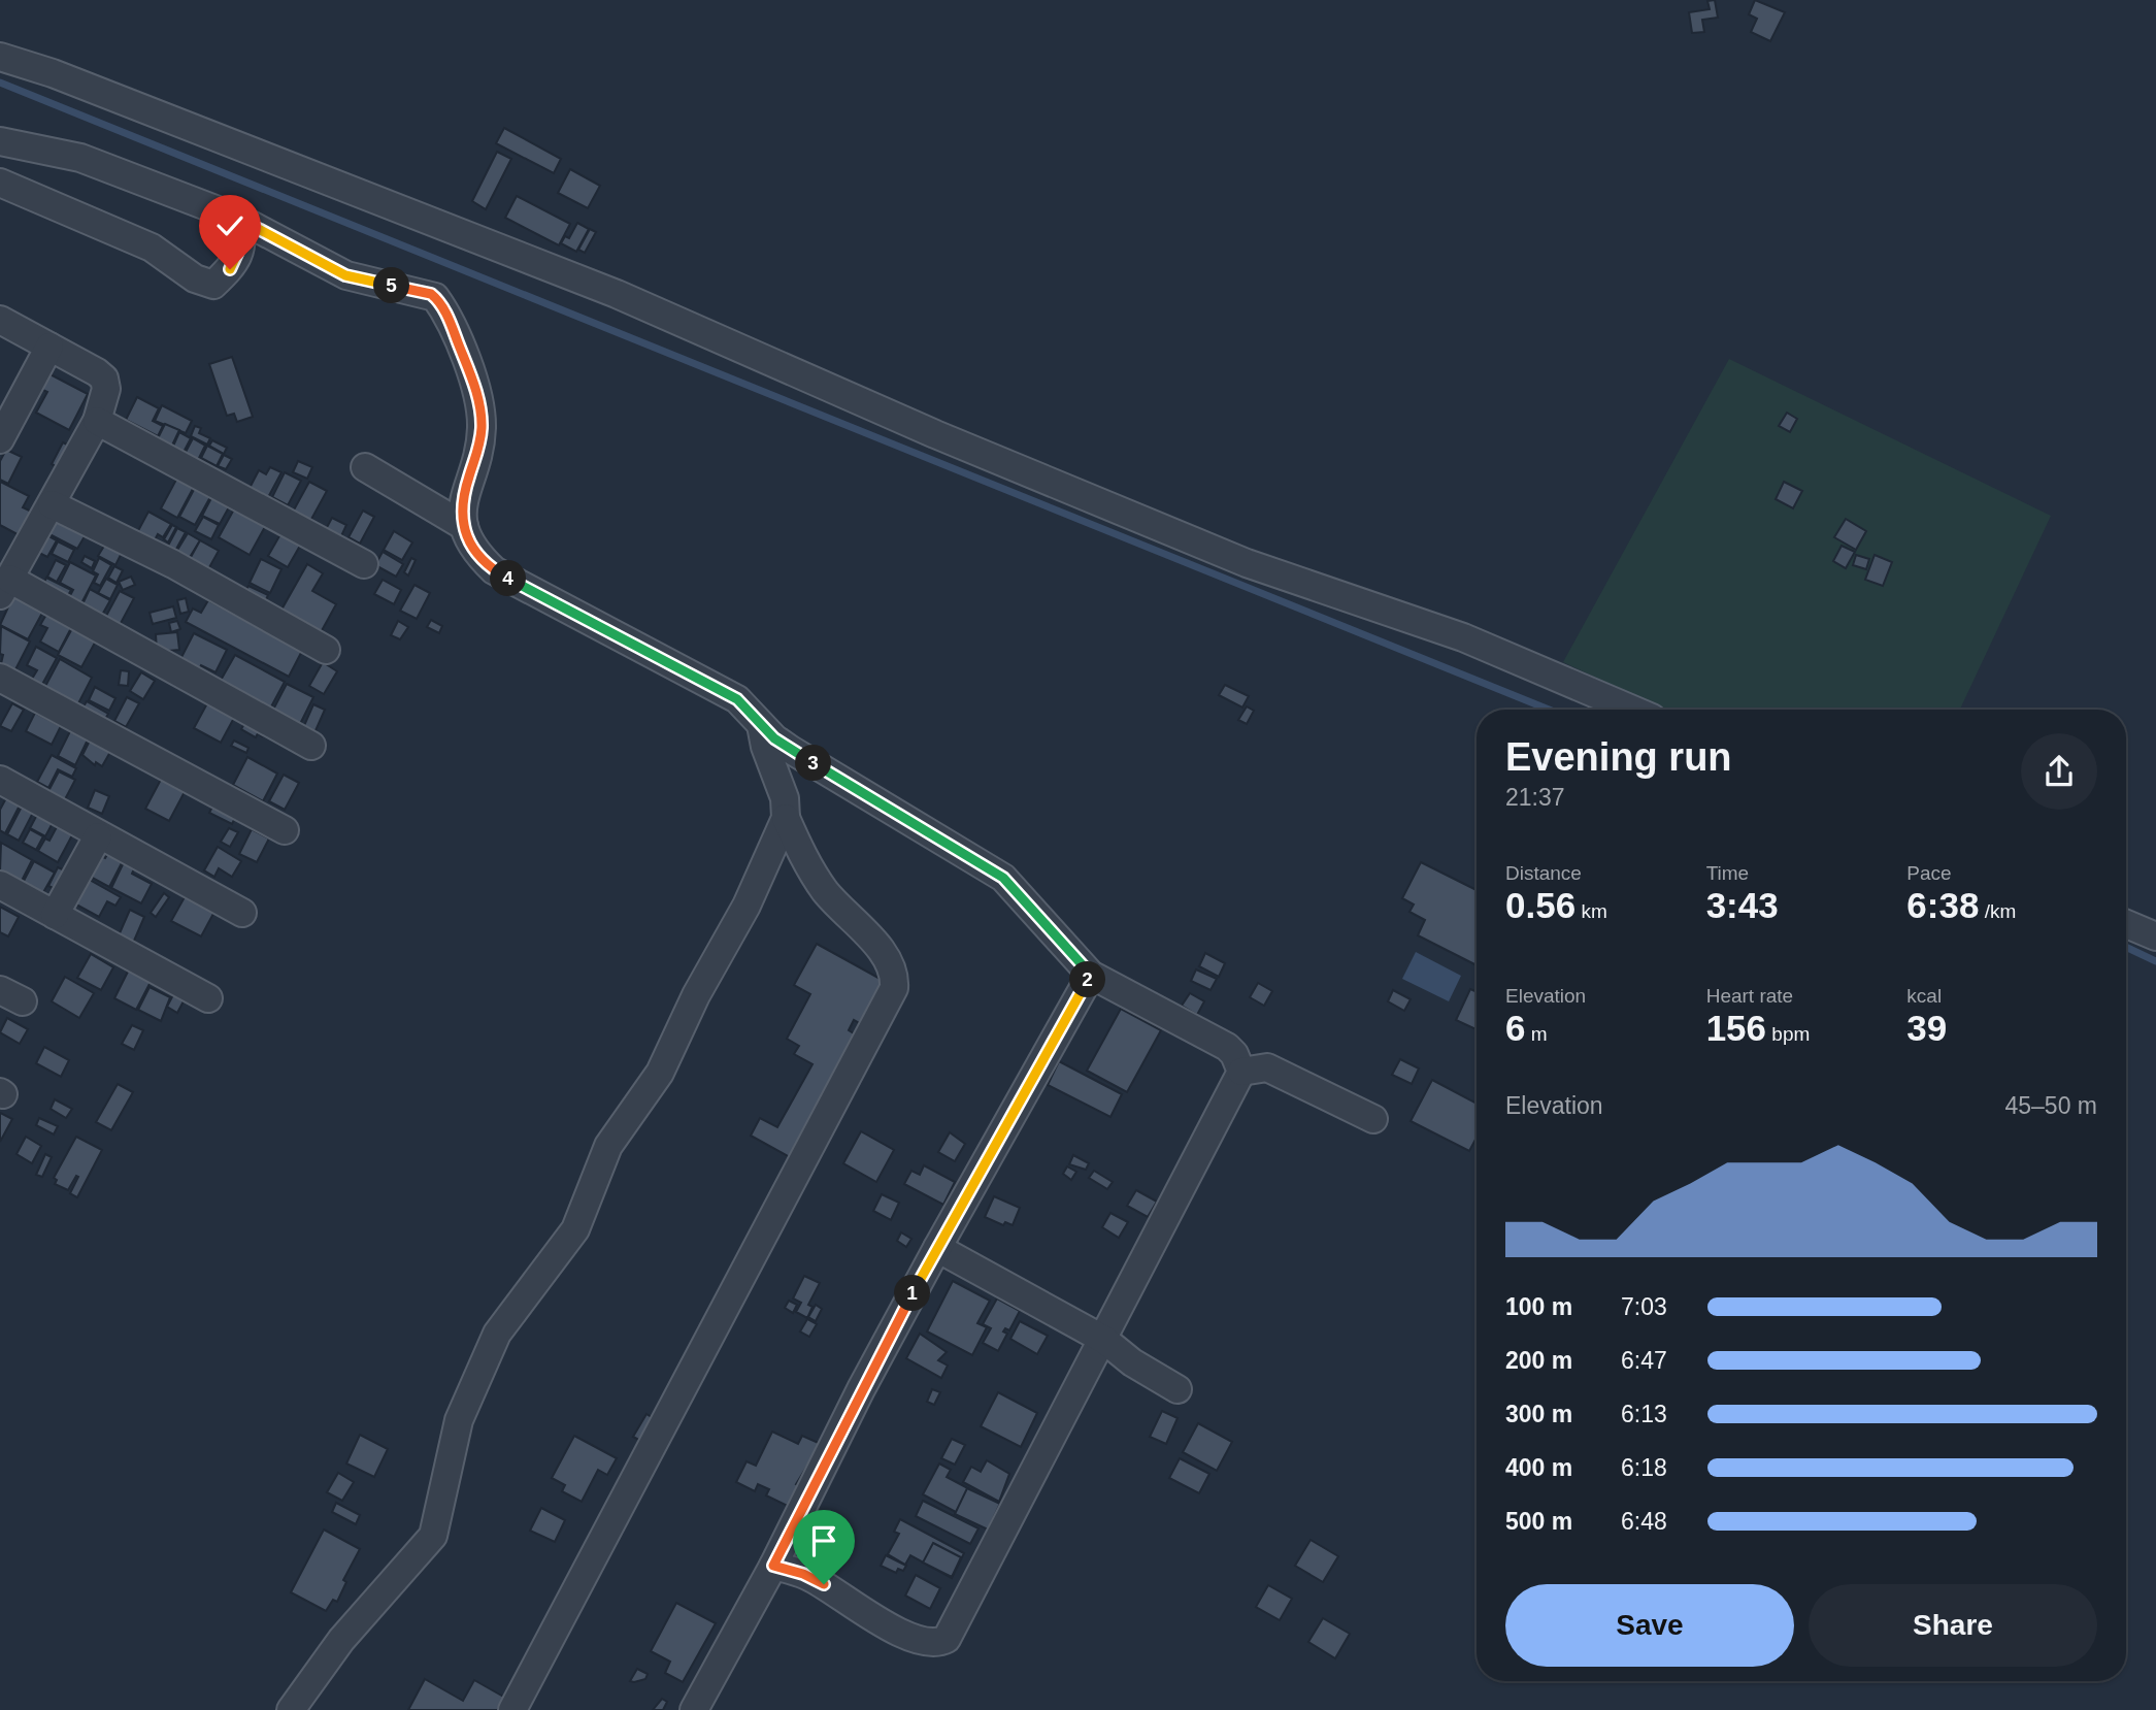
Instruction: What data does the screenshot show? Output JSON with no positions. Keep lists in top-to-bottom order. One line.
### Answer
{"page":{"pins":["5","4","3","2","1"],"heading":["Evening run","21:37"],"stats":[["Distance","0.56 km"],["Time","3:43"],["Pace","6:38 /km"],["Elevation","6 m"],["Heart rate","156 bpm"],["kcal","39"]],"chart":["Elevation","45–50 m"],"list":[{"name":"100 m","note":"7:03"},{"name":"200 m","note":"6:47"},{"name":"300 m","note":"6:13"},{"name":"400 m","note":"6:18"},{"name":"500 m","note":"6:48"}],"buttons":["Save","Share"]}}
